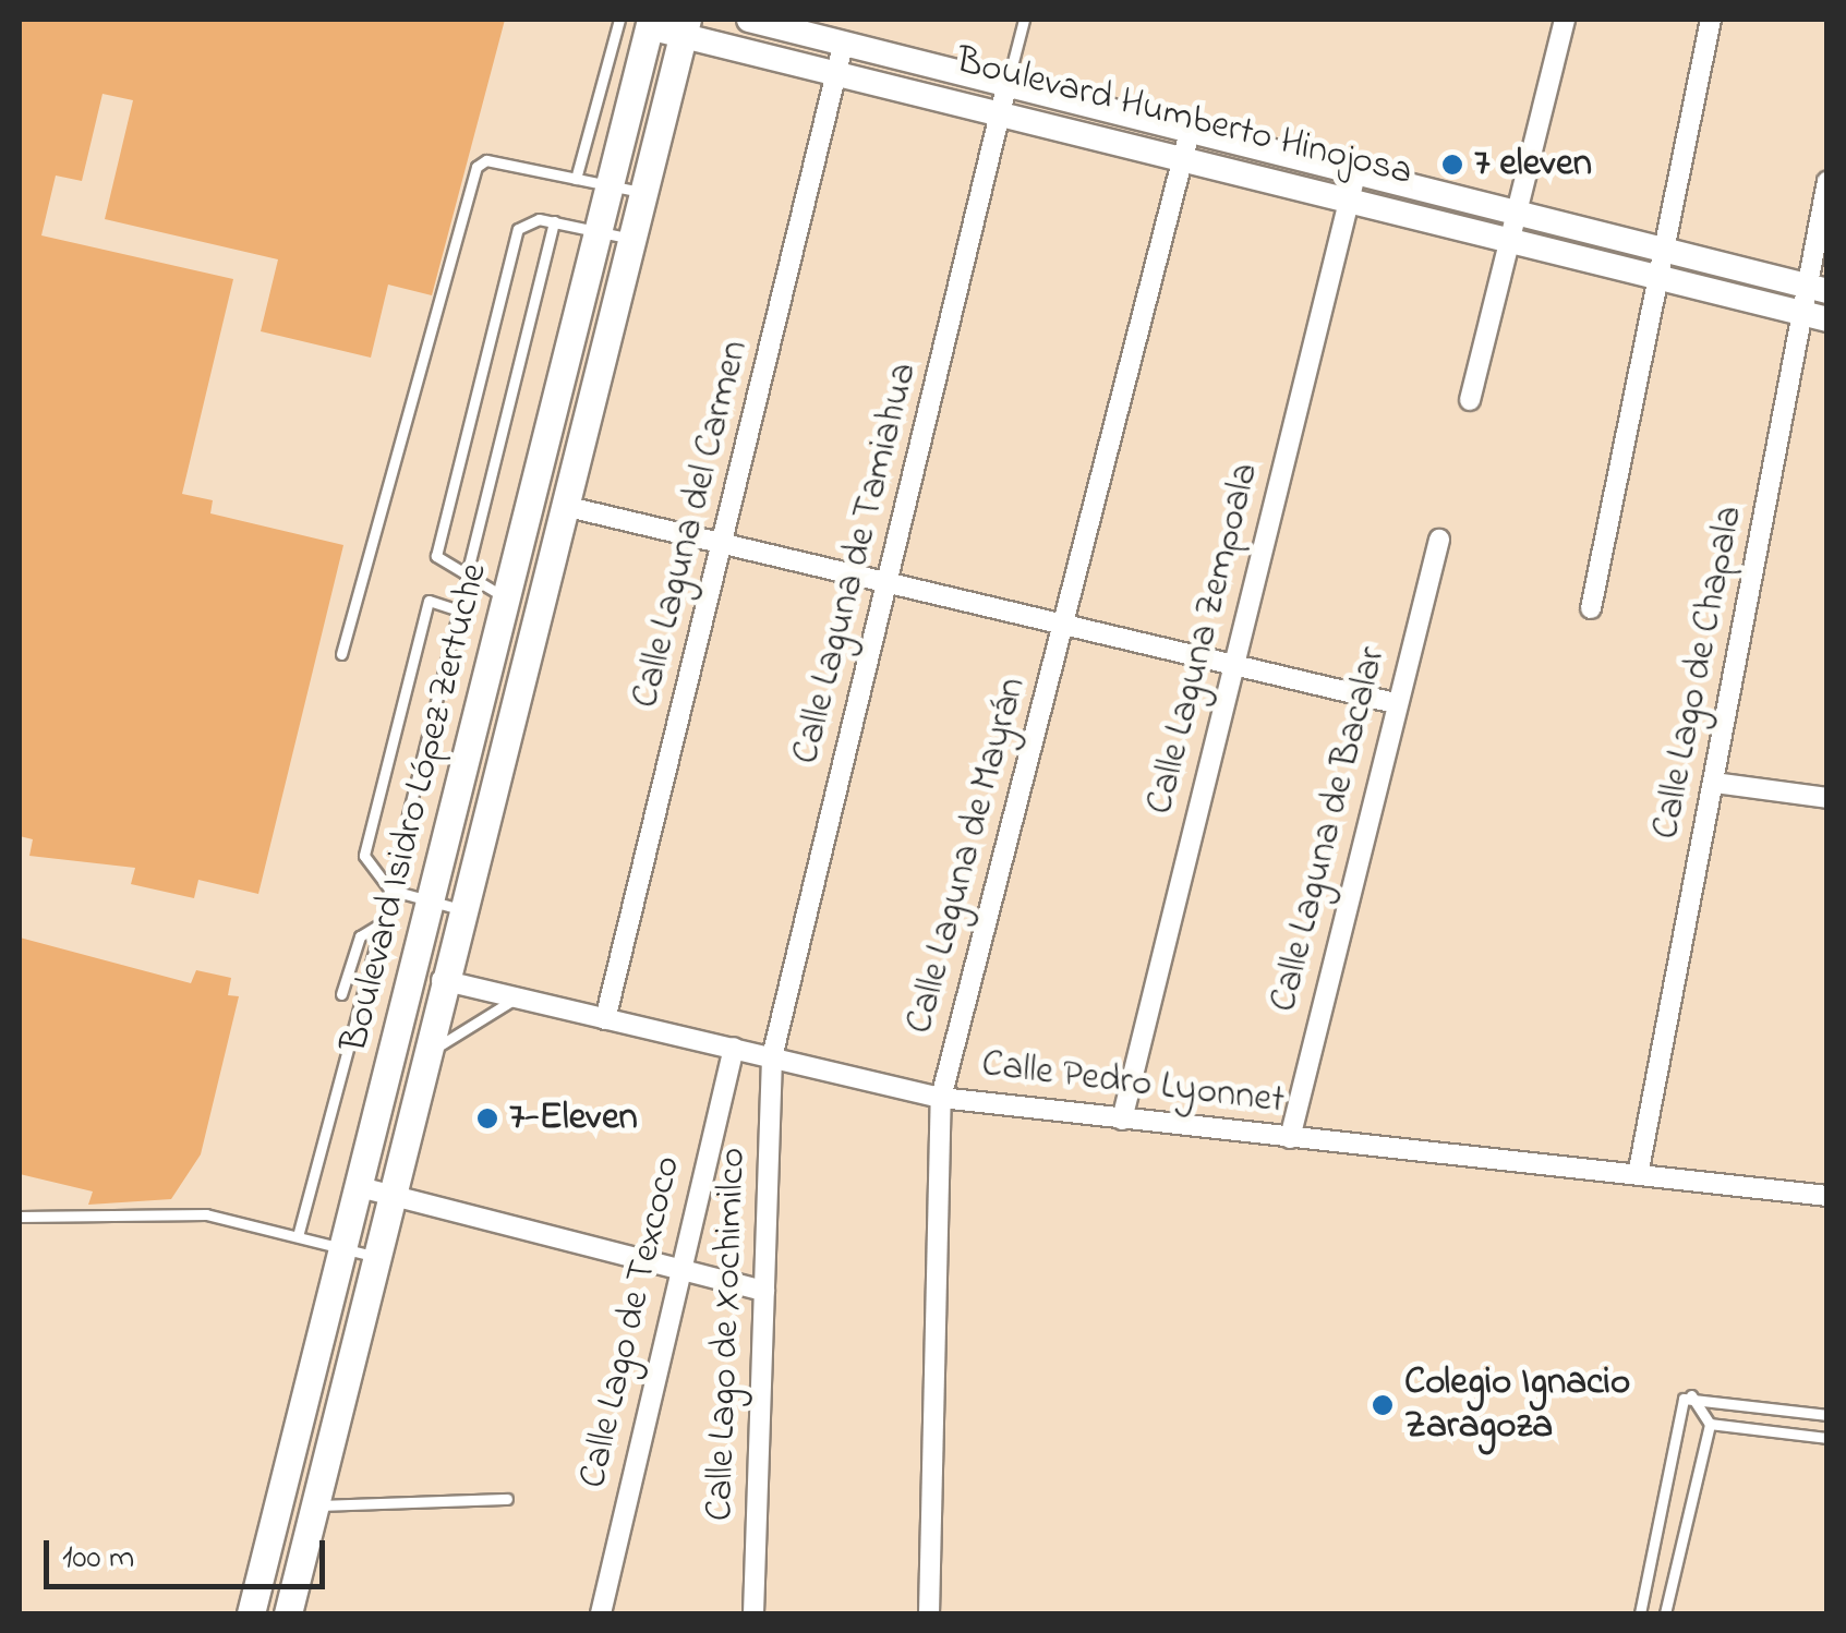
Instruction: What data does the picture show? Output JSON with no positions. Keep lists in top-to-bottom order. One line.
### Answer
{"streets":{"main road":["Boulevard Isidro López Zertuche"],"street":["Boulevard Humberto Hinojosa","Calle Laguna del Carmen","Calle Laguna de Tamiahua","Calle Laguna Zempoala","Calle Lago de Chapala","Calle Laguna de Bacalar","Calle Laguna de Mayrán","Calle Pedro Lyonnet","Calle Lago de Texcoco","Calle Lago de Xochimilco"]},"crossings":[["Boulevard Humberto Hinojosa","Calle Laguna del Carmen"],["Boulevard Humberto Hinojosa","Calle Laguna de Tamiahua"],["Boulevard Humberto Hinojosa","Calle Laguna Zempoala"],["Boulevard Humberto Hinojosa","Calle Lago de Chapala"],["Boulevard Humberto Hinojosa","Boulevard Isidro López Zertuche"],["Boulevard Humberto Hinojosa","Calle Laguna de Mayrán"],["Calle Laguna del Carmen","Calle Pedro Lyonnet"],["Calle Laguna de Tamiahua","Calle Pedro Lyonnet"],["Calle Laguna de Tamiahua","Calle Lago de Xochimilco"],["Calle Laguna Zempoala","Calle Pedro Lyonnet"],["Calle Lago de Chapala","Calle Pedro Lyonnet"],["Boulevard Isidro López Zertuche","Calle Pedro Lyonnet"],["Calle Laguna de Bacalar","Calle Pedro Lyonnet"],["Calle Laguna de Mayrán","Calle Pedro Lyonnet"],["Calle Pedro Lyonnet","Calle Lago de Texcoco"],["Calle Pedro Lyonnet","Calle Lago de Xochimilco"]],"places":["7 eleven","7-Eleven","Colegio Ignacio Zaragoza"],"scale_bar":"100 m"}
